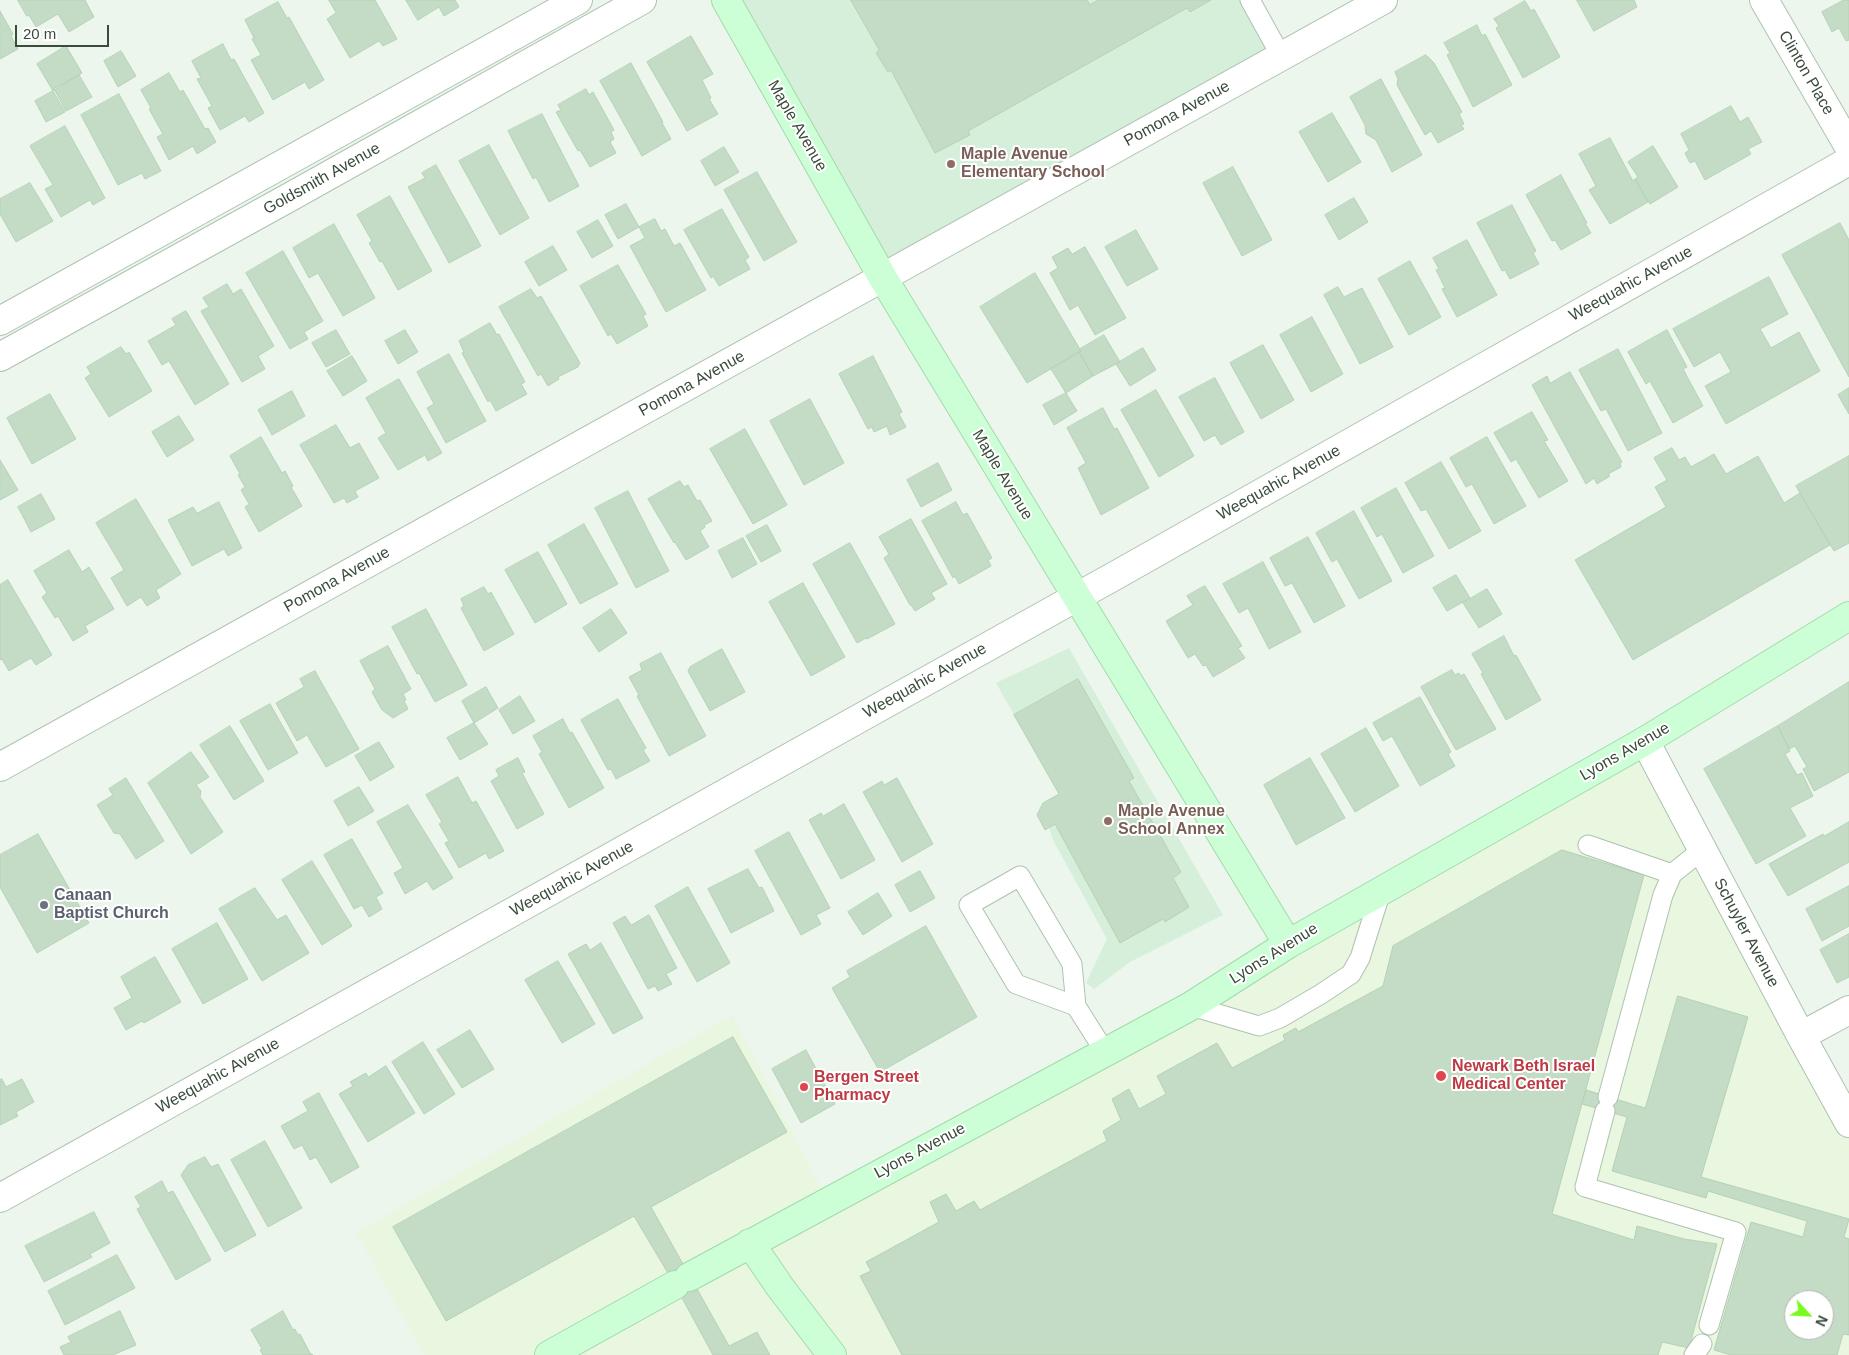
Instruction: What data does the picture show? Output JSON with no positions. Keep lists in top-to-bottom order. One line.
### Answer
{"streets":{"main road":["Maple Avenue","Lyons Avenue"],"street":["Clinton Place","Pomona Avenue","Goldsmith Avenue","Weequahic Avenue","Schuyler Avenue"]},"crossings":[["Pomona Avenue","Maple Avenue"],["Maple Avenue","Weequahic Avenue"],["Maple Avenue","Lyons Avenue"],["Lyons Avenue","Schuyler Avenue"]],"places":["Maple Avenue Elementary School","Maple Avenue School Annex","Canaan Baptist Church","Newark Beth Israel Medical Center","Bergen Street Pharmacy"],"scale_bar":"20 m","north":"bottom right"}
